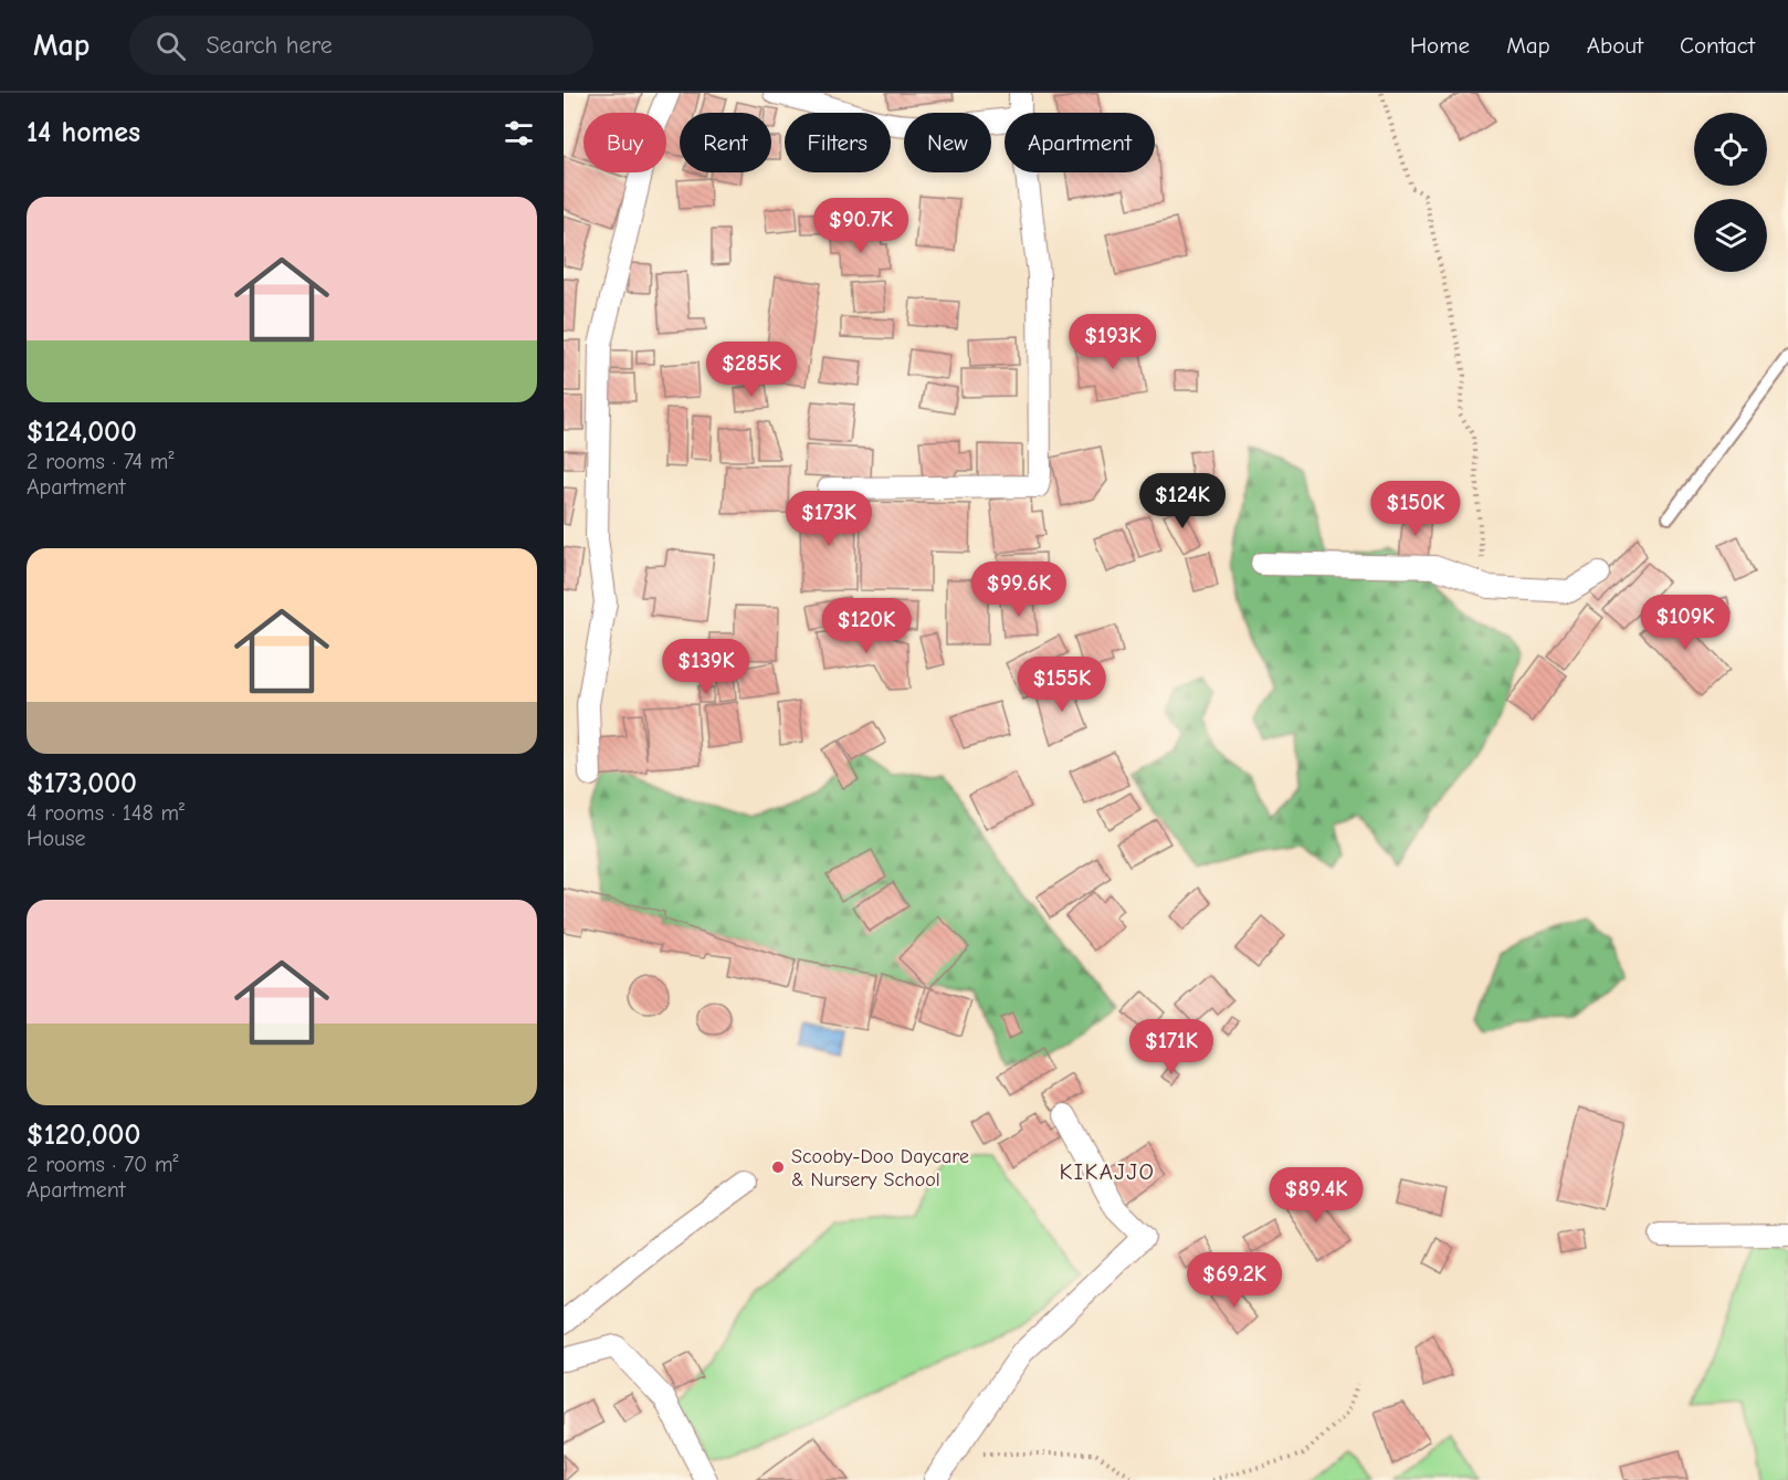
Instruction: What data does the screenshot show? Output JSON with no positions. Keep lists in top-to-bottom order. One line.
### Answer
{"districts":["KIKAJJO"],"places":["Scooby-Doo Daycare & Nursery School"],"page":{"header":"Map","search":"Search here","nav":["Home","Map","About","Contact"],"heading":"14 homes","chip":["Buy","Rent","Filters","New","Apartment"],"list":[{"name":"$124,000","note":"2 rooms · 74 m² · Apartment"},{"name":"$173,000","note":"4 rooms · 148 m² · House"},{"name":"$120,000","note":"2 rooms · 70 m² · Apartment"}],"price":["$90.7K","$193K","$285K","$124K","$150K","$173K","$99.6K","$109K","$120K","$139K","$155K","$171K","$89.4K","$69.2K"]}}
